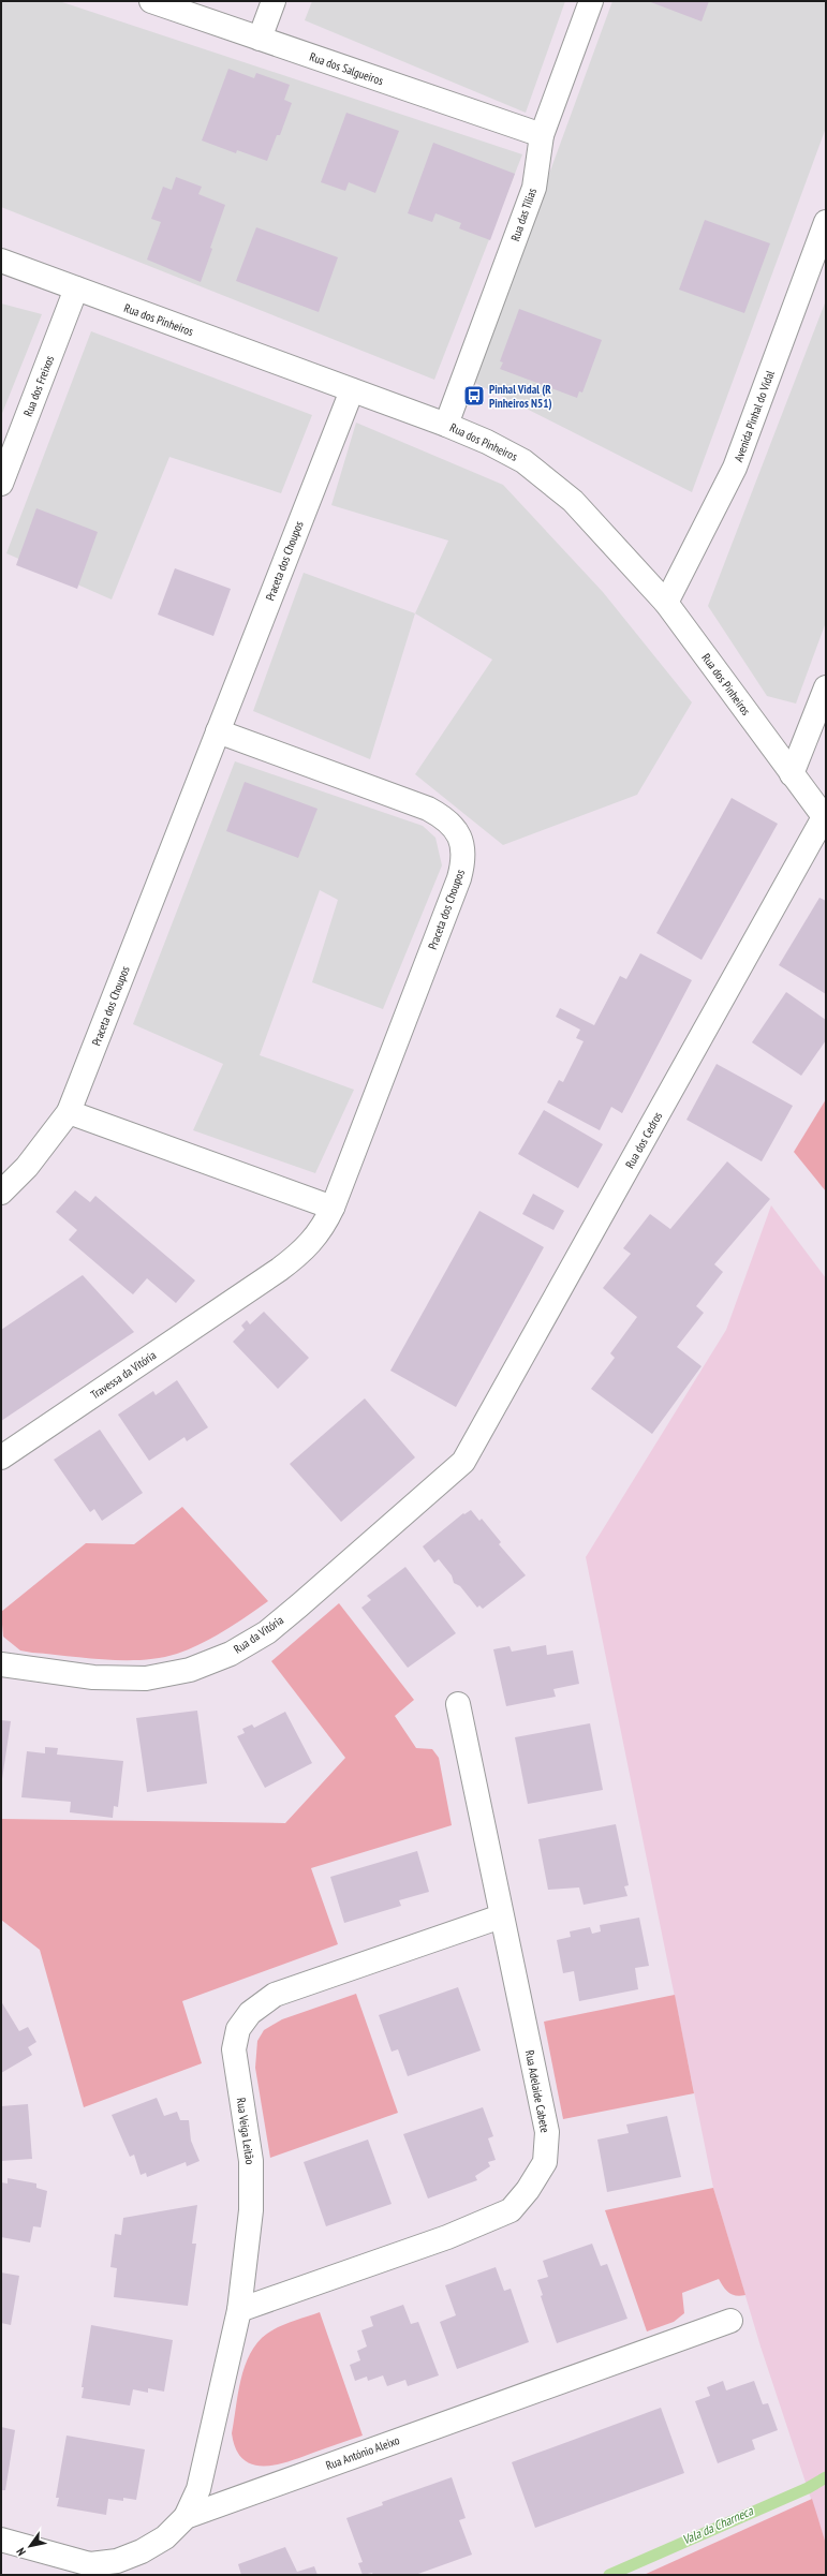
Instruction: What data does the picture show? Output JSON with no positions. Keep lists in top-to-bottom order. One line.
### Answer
{"streets":{"street":["Rua dos Salgueiros","Rua das Tílias","Rua dos Pinheiros","Rua dos Freixos","Avenida Pinhal do Vidal","Praceta dos Choupos","Rua dos Cedros","Travessa da Vitória","Rua da Vitória","Rua Adelaide Cabete","Rua Veiga Leitão","Rua António Aleixo"]},"crossings":[["Rua dos Salgueiros","Rua das Tílias"],["Rua das Tílias","Rua dos Pinheiros"],["Rua dos Pinheiros","Rua dos Freixos"],["Rua dos Pinheiros","Avenida Pinhal do Vidal"],["Rua dos Pinheiros","Praceta dos Choupos"],["Rua dos Pinheiros","Rua dos Cedros"],["Praceta dos Choupos","Travessa da Vitória"],["Rua dos Cedros","Rua da Vitória"],["Rua Adelaide Cabete","Rua Veiga Leitão"],["Rua Veiga Leitão","Rua António Aleixo"]],"water":["Vala da Charneca"],"places":{"bus stop":["Pinhal Vidal (R Pinheiros N51)"]},"north":"bottom left"}
